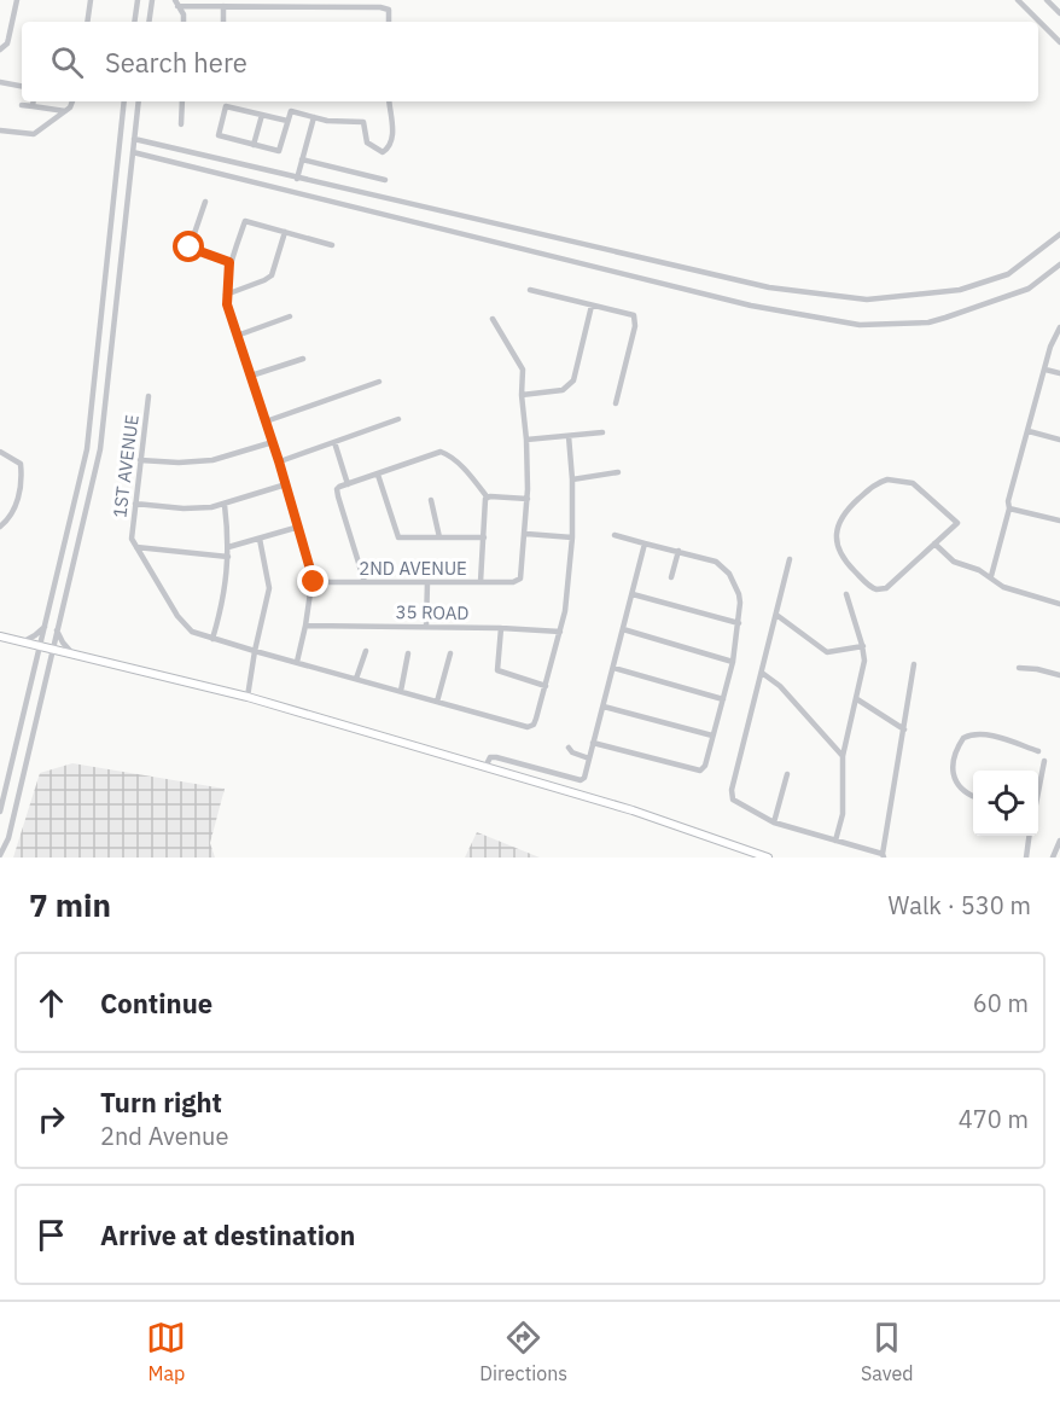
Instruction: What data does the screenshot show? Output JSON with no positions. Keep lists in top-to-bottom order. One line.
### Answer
{"streets":{"street":["1ST AVENUE","2ND AVENUE","35 ROAD"]},"page":{"search":"Search here","heading":["7 min","Walk · 530 m"],"list":[["Continue","60 m"],["Turn right","2nd Avenue","470 m"],"Arrive at destination"],"nav":["Map","Directions","Saved"]}}
